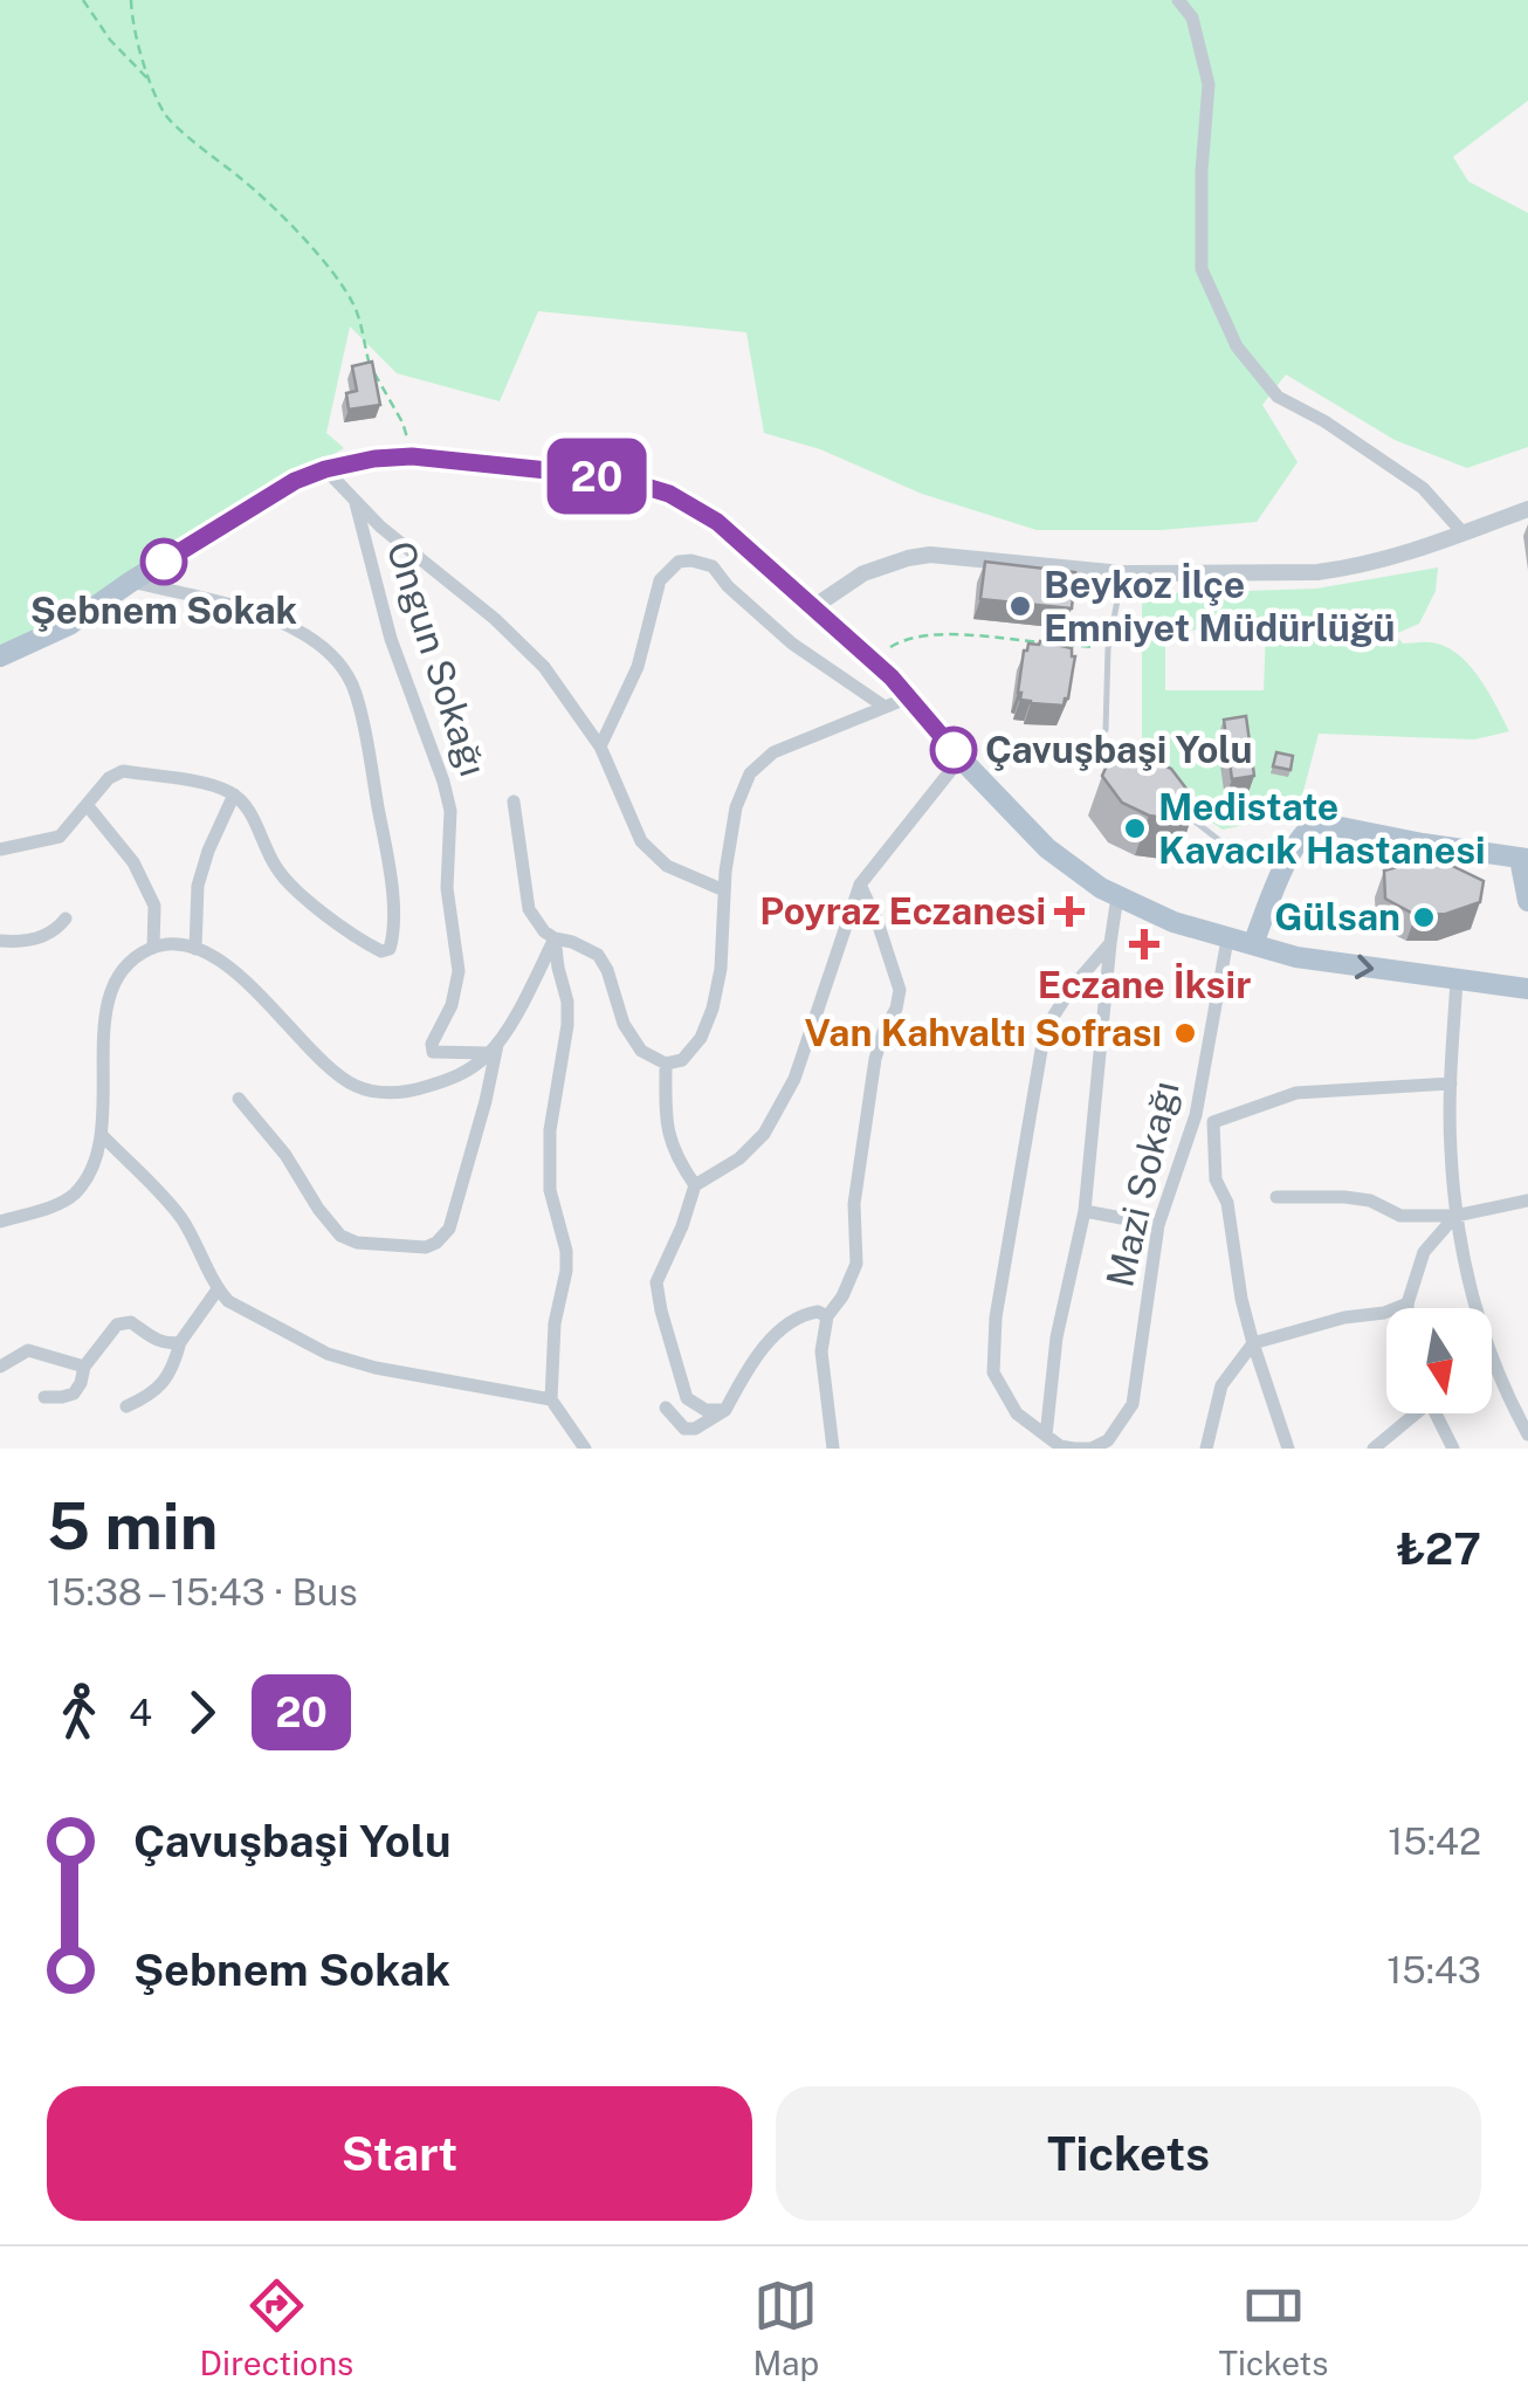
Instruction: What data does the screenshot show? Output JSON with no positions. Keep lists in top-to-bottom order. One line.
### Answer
{"streets":{"street":["Ongun Sokağı","Mazi Sokağı"]},"places":{"other":["Şebnem Sokak","Beykoz İlçe Emniyet Müdürlüğü","Çavuşbaşi Yolu","Medistate Kavacık Hastanesi","Gülsan","Van Kahvaltı Sofrası"],"health":["Poyraz Eczanesi","Eczane İksir"]},"lines":["bus line 20"],"north":"bottom","page":{"on_map":"20","heading":["5 min","15:38 – 15:43 · Bus","₺27"],"legs":["4","20"],"list":[{"name":"Çavuşbaşi Yolu","value":"15:42"},{"name":"Şebnem Sokak","value":"15:43"}],"buttons":["Start","Tickets"],"tabs":["Directions","Map","Tickets"]}}
